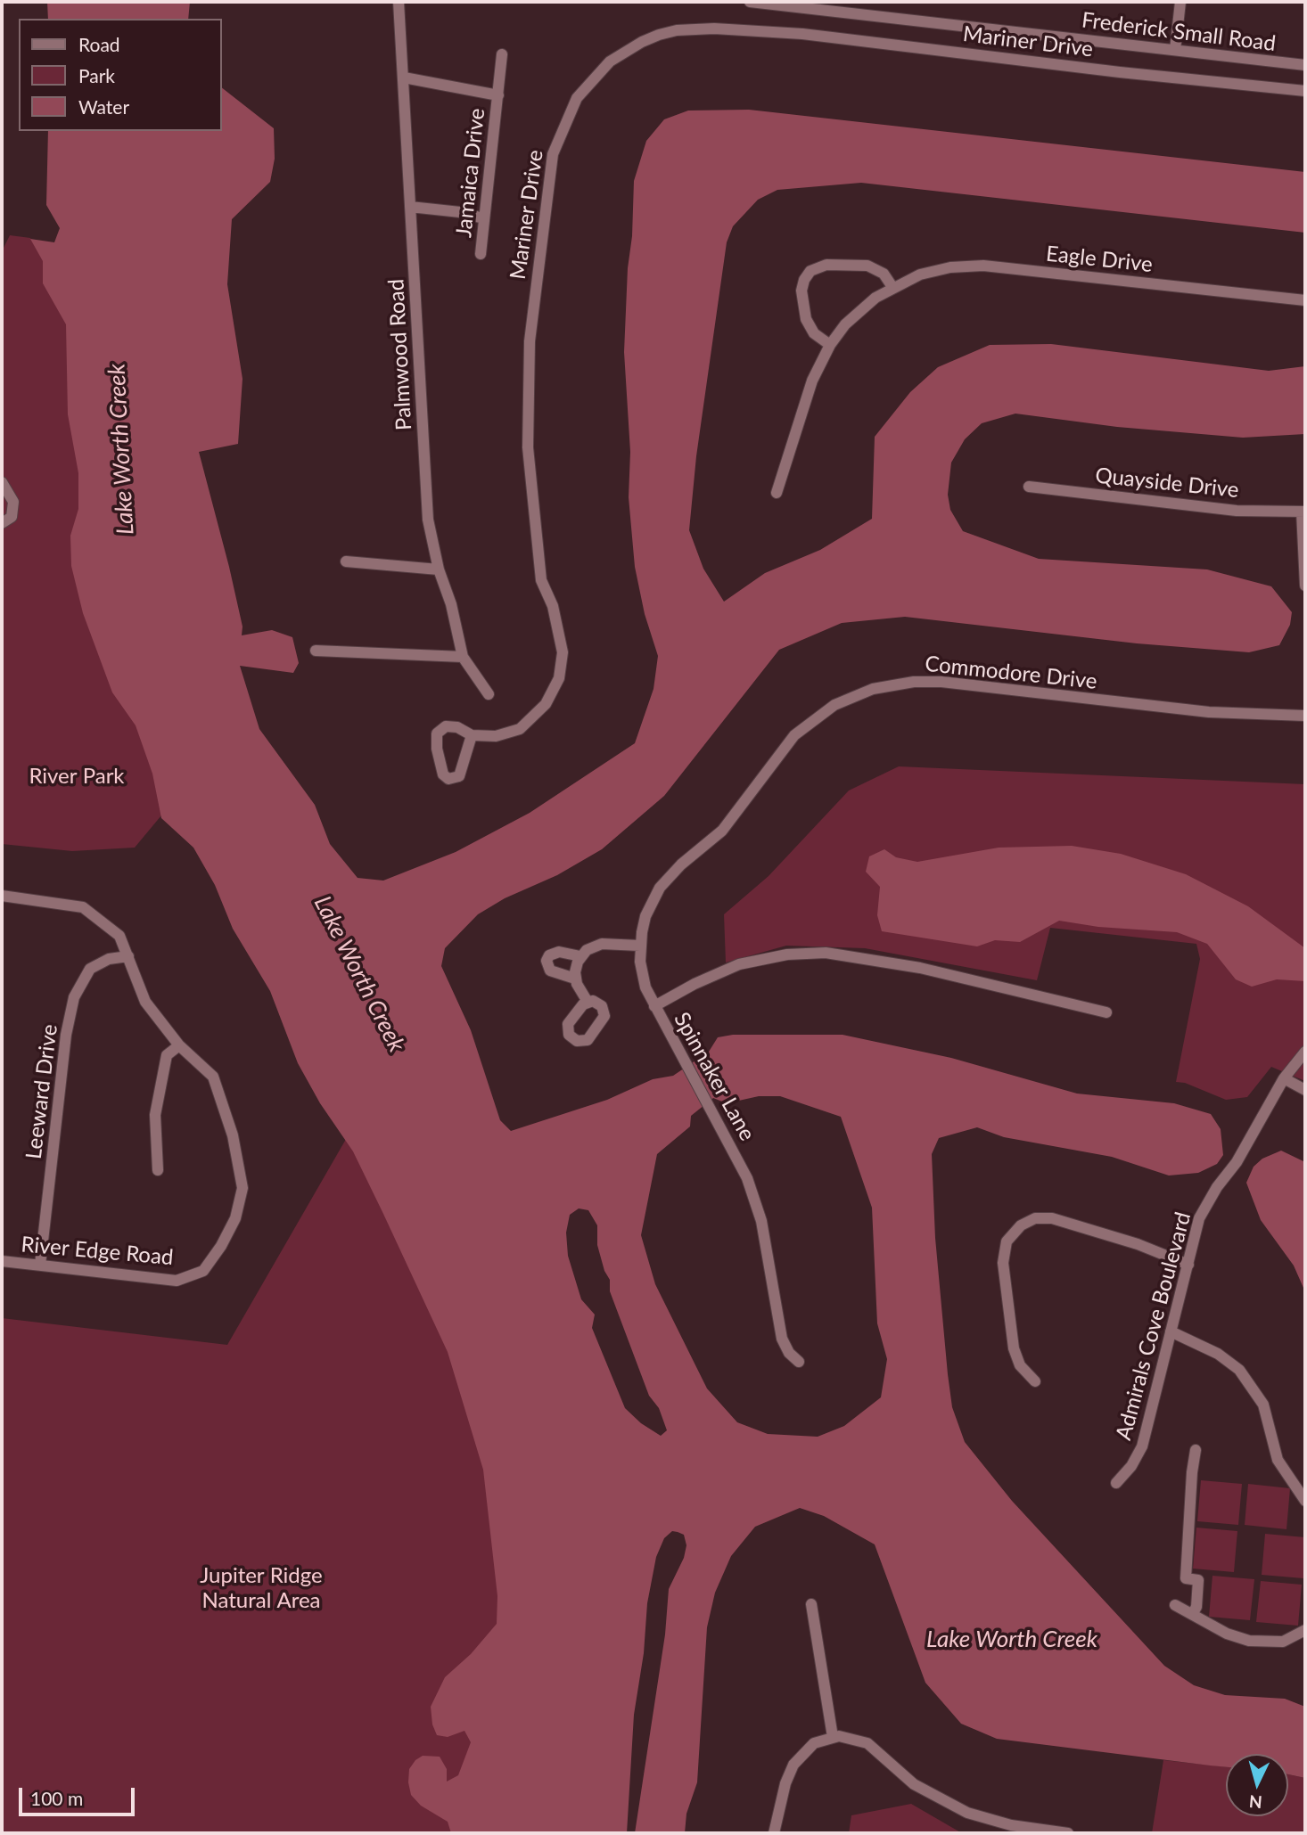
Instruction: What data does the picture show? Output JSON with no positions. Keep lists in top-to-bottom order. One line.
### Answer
{"streets":{"street":["Frederick Small Road","Mariner Drive","Jamaica Drive","Eagle Drive","Palmwood Road","Quayside Drive","Commodore Drive","Spinnaker Lane","Leeward Drive","River Edge Road","Admirals Cove Boulevard"]},"crossings":[["Jamaica Drive","Palmwood Road"],["Commodore Drive","Spinnaker Lane"],["Leeward Drive","River Edge Road"]],"water":["Lake Worth Creek"],"parks":["River Park","Jupiter Ridge Natural Area"],"legend":["Road","Park","Water"],"scale_bar":"100 m","north":"bottom"}
